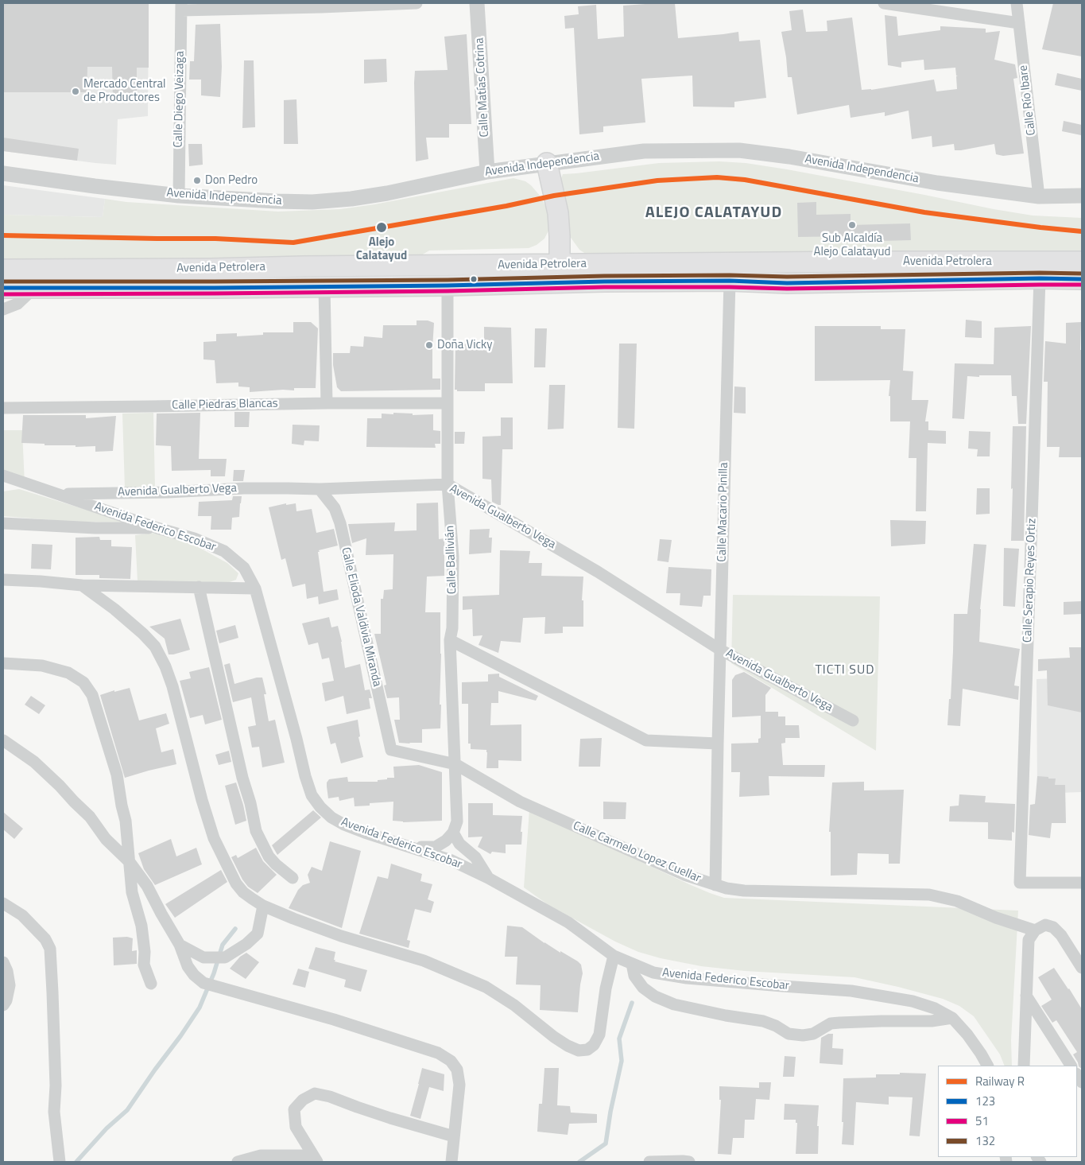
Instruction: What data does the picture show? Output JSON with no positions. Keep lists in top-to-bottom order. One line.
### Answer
{"streets":{"highway":["Avenida Petrolera"],"street":["Calle Matías Cotrina","Calle Diego Veizaga","Calle Río Ibare","Avenida Independencia","Calle Piedras Blancas","Avenida Gualberto Vega","Calle Macario Pinilla","Avenida Federico Escobar","Calle Ballivián","Calle Serapio Reyes Ortiz","Calle Elioda Valdivia Miranda","Calle Carmelo Lopez Cuellar"]},"crossings":[["Calle Matías Cotrina","Avenida Independencia"],["Calle Diego Veizaga","Avenida Independencia"],["Calle Río Ibare","Avenida Independencia"],["Avenida Petrolera","Calle Macario Pinilla"],["Avenida Petrolera","Calle Ballivián"],["Avenida Petrolera","Calle Serapio Reyes Ortiz"],["Calle Piedras Blancas","Calle Ballivián"],["Avenida Gualberto Vega","Calle Macario Pinilla"],["Avenida Gualberto Vega","Avenida Federico Escobar"],["Avenida Gualberto Vega","Calle Ballivián"],["Avenida Gualberto Vega","Calle Elioda Valdivia Miranda"],["Calle Macario Pinilla","Calle Carmelo Lopez Cuellar"],["Calle Ballivián","Calle Carmelo Lopez Cuellar"],["Calle Elioda Valdivia Miranda","Calle Carmelo Lopez Cuellar"]],"districts":["ALEJO CALATAYUD","TICTI SUD"],"places":["Mercado Central de Productores","Don Pedro","Sub Alcaldía Alejo Calatayud","Alejo Calatayud","Doña Vicky"],"lines":["rail line R","transit line 132","transit line 123","transit line 51"],"legend":["Railway R","123","51","132"]}
